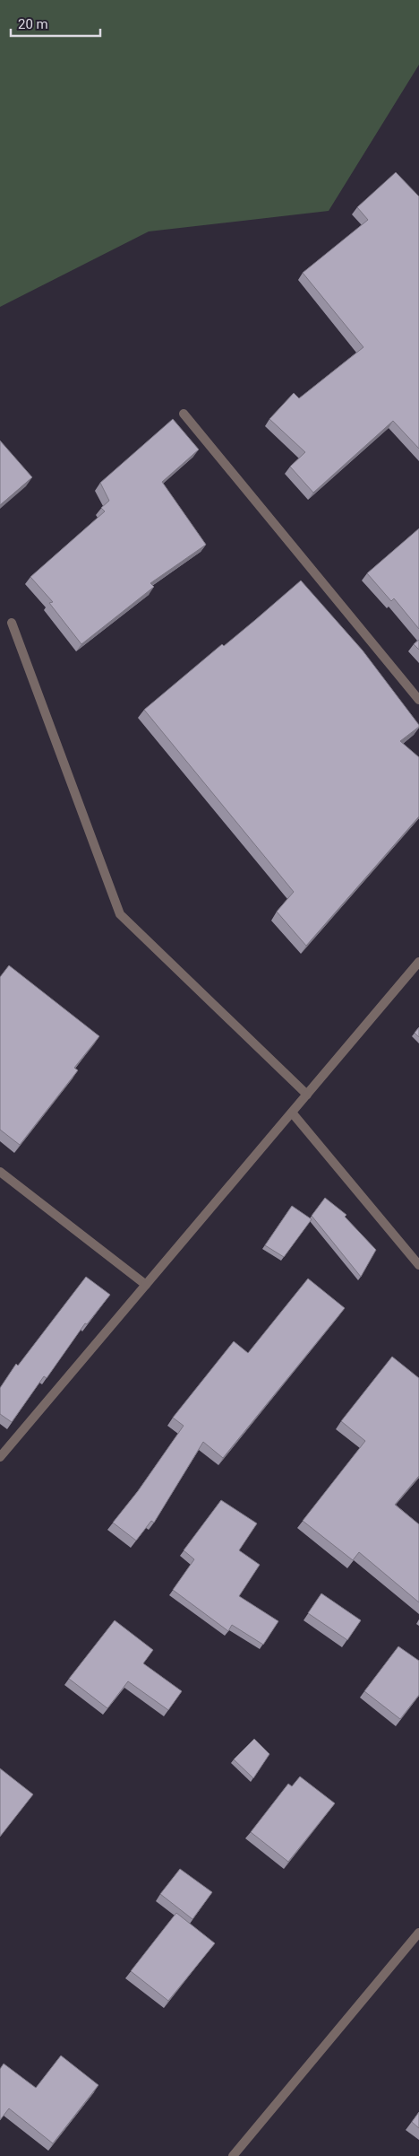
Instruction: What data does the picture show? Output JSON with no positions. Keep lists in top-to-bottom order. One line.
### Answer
{"scale_bar":"20 m"}
